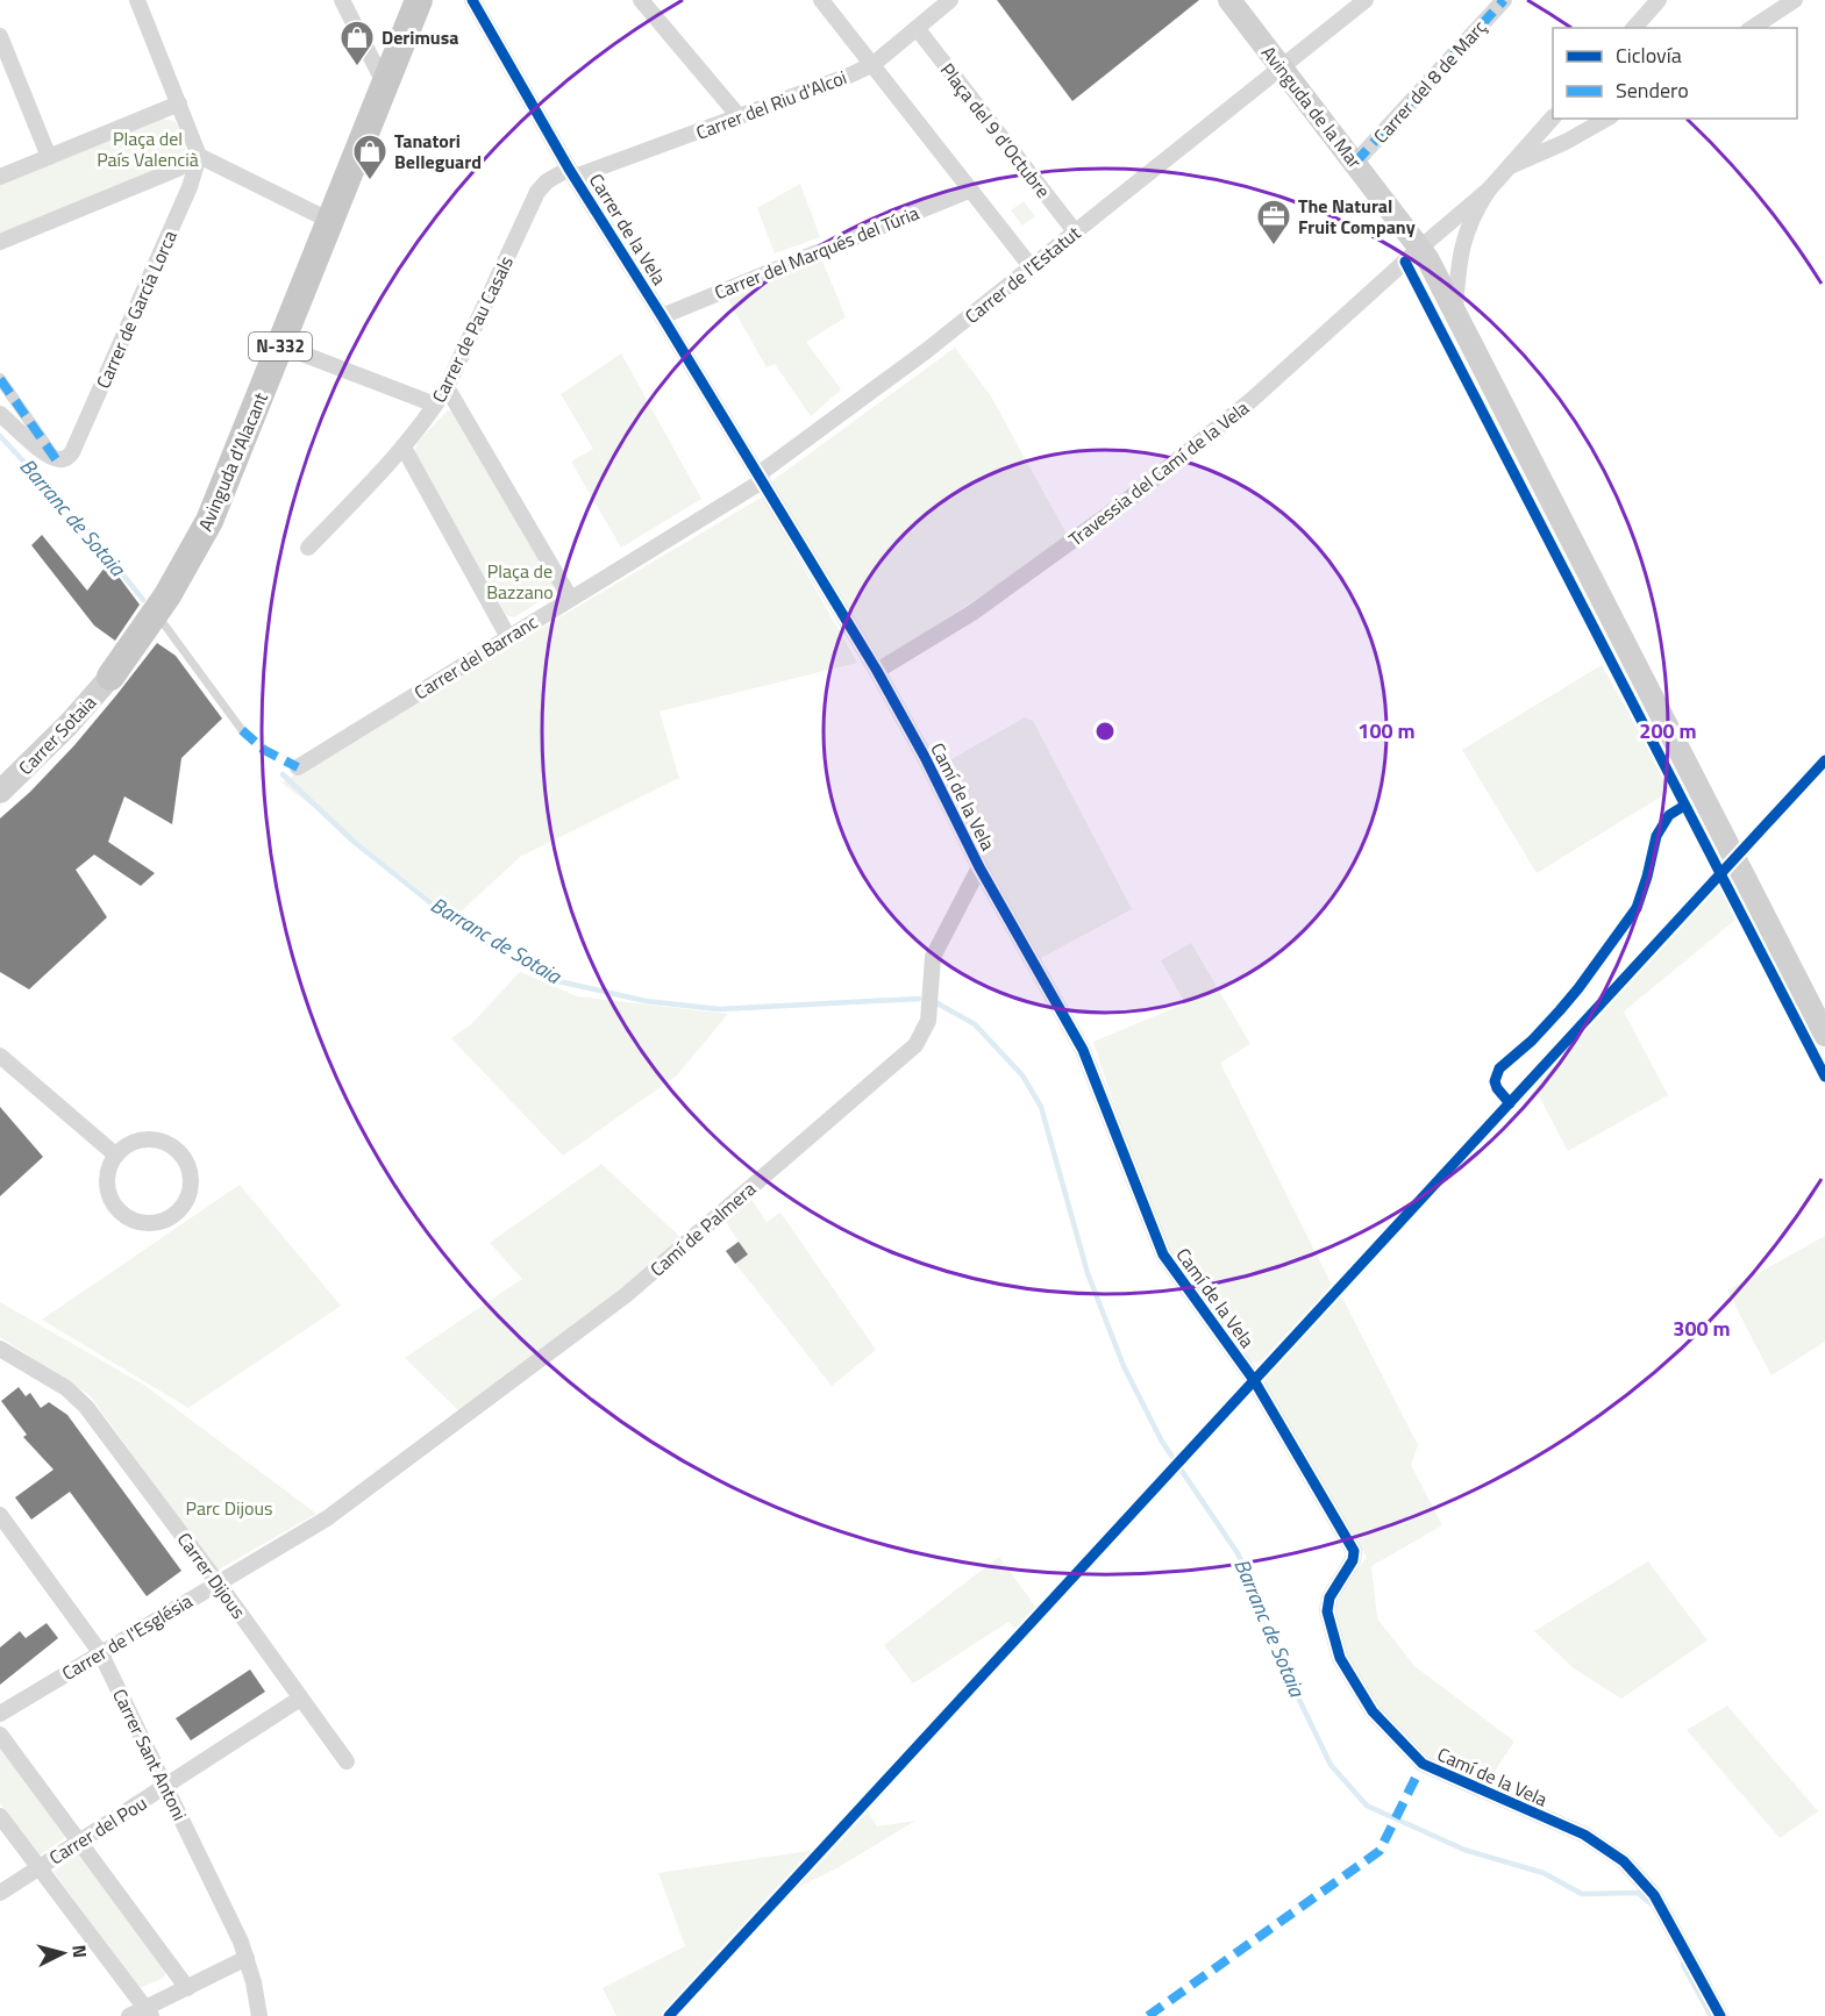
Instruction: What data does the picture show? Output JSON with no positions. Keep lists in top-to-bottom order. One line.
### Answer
{"streets":{"highway":["N-332","Avinguda d'Alacant"],"main road":["Avinguda de la Mar","Carrer Sotaia"],"street":["Carrer del 8 de Març","Carrer del Riu d'Alcoi","Plaça del 9 d'Octubre","Carrer de la Vela","Carrer del Marqués del Túria","Carrer de l'Estatut","Carrer de García Lorca","Carrer de Pau Casals","Travessia del Camí de la Vela","Carrer del Barranc","Camí de la Vela","Camí de Palmera","Carrer Dijous","Carrer de l'Església","Carrer Sant Antoni","Carrer del Pou"]},"crossings":[["Carrer del 8 de Març","Avinguda de la Mar"],["Carrer del Riu d'Alcoi","Plaça del 9 d'Octubre"],["Carrer del Riu d'Alcoi","Carrer de la Vela"],["Carrer del Riu d'Alcoi","Carrer de Pau Casals"],["Avinguda de la Mar","Carrer de l'Estatut"],["Avinguda de la Mar","Travessia del Camí de la Vela"],["Plaça del 9 d'Octubre","Carrer de l'Estatut"],["Carrer de la Vela","Carrer del Marqués del Túria"],["Carrer de la Vela","Carrer de l'Estatut"],["Carrer de la Vela","Carrer de Pau Casals"],["Carrer de la Vela","Carrer del Barranc"],["Carrer de la Vela","Camí de la Vela"],["Carrer de l'Estatut","Carrer del Barranc"],["Carrer de l'Estatut","Camí de la Vela"],["Avinguda d'Alacant","Carrer Sotaia"],["Travessia del Camí de la Vela","Camí de la Vela"],["Carrer del Barranc","Camí de la Vela"],["Camí de la Vela","Camí de Palmera"],["Camí de Palmera","Carrer de l'Església"],["Carrer Dijous","Carrer de l'Església"],["Carrer Dijous","Carrer del Pou"],["Carrer de l'Església","Carrer Sant Antoni"],["Carrer Sant Antoni","Carrer del Pou"]],"water":["Barranc de Sotaia"],"parks":["Plaça del País Valencià","Plaça de Bazzano","Parc Dijous"],"places":{"shop":["Derimusa","Tanatori Belleguard"],"office":["The Natural Fruit Company"]},"legend":["Ciclovía","Sendero"],"north":"right","rings":["100 m","200 m","300 m"]}
